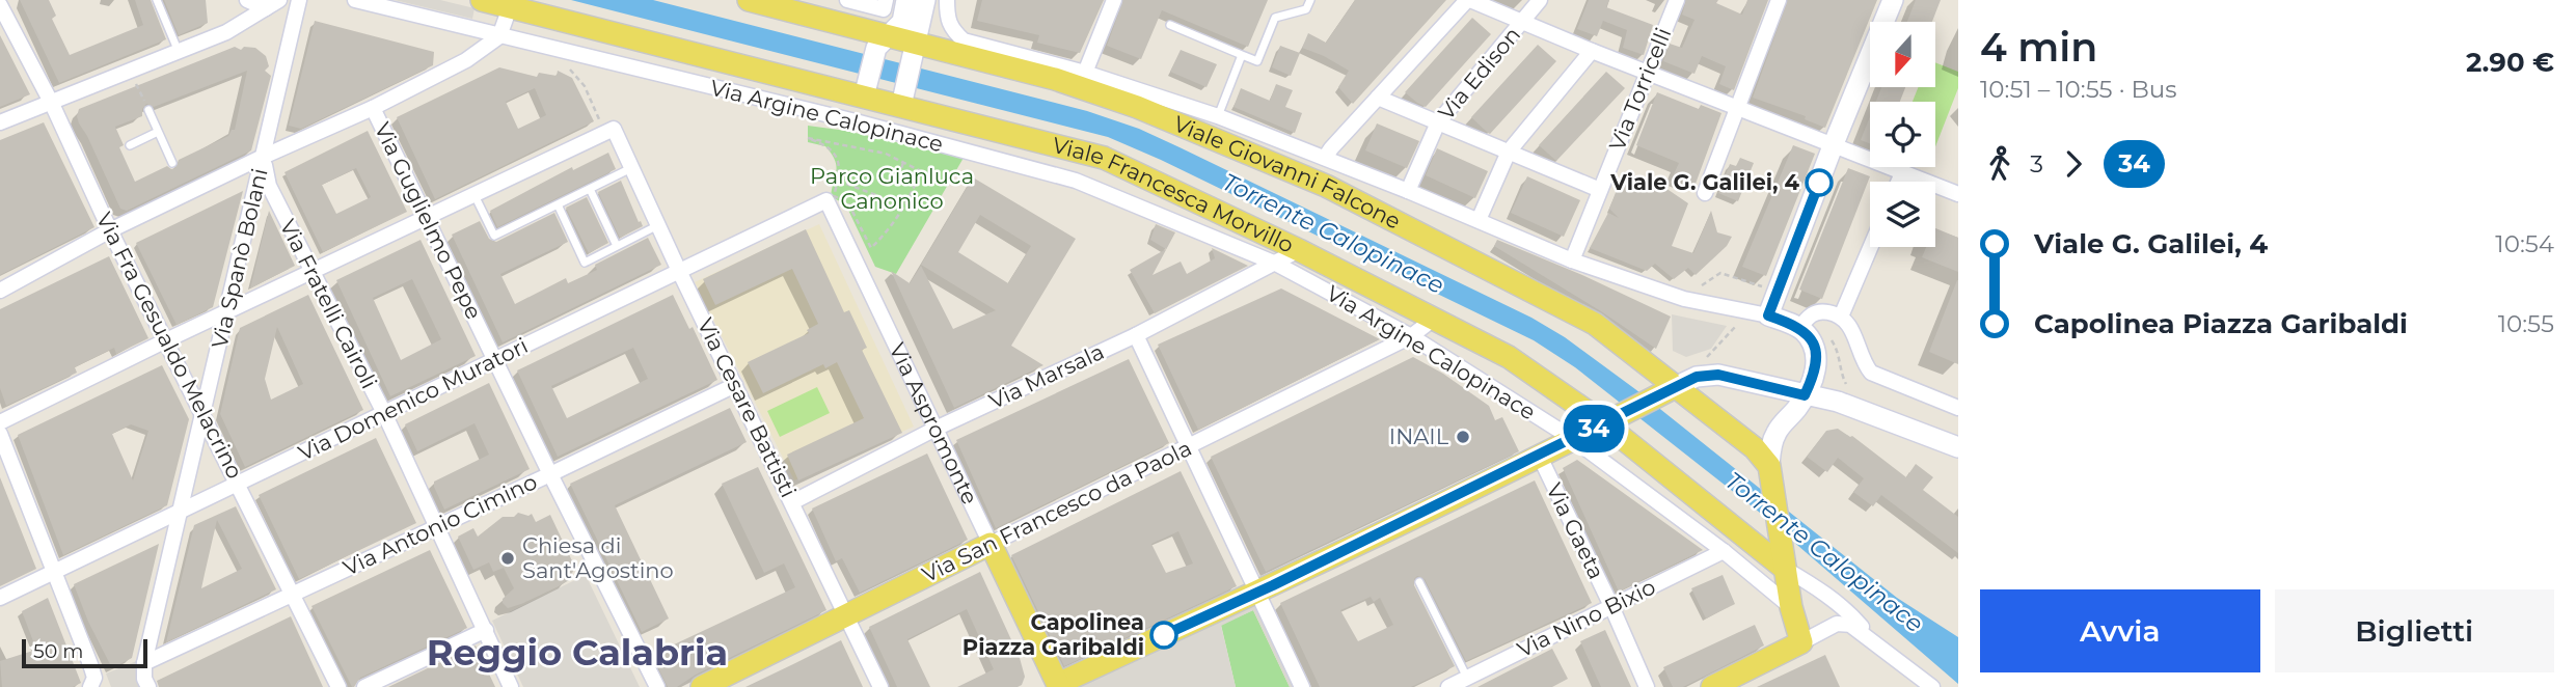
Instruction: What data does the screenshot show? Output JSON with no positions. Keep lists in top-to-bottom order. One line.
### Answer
{"streets":{"main road":["Viale Giovanni Falcone","Viale Francesca Morvillo","Via Aspromonte","Via San Francesco da Paola"],"street":["Via Edison","Via Torricelli","Via Argine Calopinace","Via Guglielmo Pepe","Via Spanò Bolani","Via Fratelli Cairoli","Via Fra Gesualdo Melacrino","Via Marsala","Via Domenico Muratori","Via Cesare Battisti","Via Antonio Cimino","Via Gaeta","Via Nino Bixio"]},"crossings":[["Via Argine Calopinace","Via Marsala"],["Via Argine Calopinace","Via San Francesco da Paola"],["Via Argine Calopinace","Via Nino Bixio"],["Viale Francesca Morvillo","Via Marsala"],["Viale Francesca Morvillo","Via San Francesco da Paola"],["Via Guglielmo Pepe","Via Domenico Muratori"],["Via Guglielmo Pepe","Via Antonio Cimino"],["Via Spanò Bolani","Via Fratelli Cairoli"],["Via Spanò Bolani","Via Fra Gesualdo Melacrino"],["Via Spanò Bolani","Via Domenico Muratori"],["Via Spanò Bolani","Via Antonio Cimino"],["Via Fratelli Cairoli","Via Domenico Muratori"],["Via Fratelli Cairoli","Via Antonio Cimino"],["Via Fra Gesualdo Melacrino","Via Domenico Muratori"],["Via Fra Gesualdo Melacrino","Via Antonio Cimino"],["Via Marsala","Via Cesare Battisti"],["Via Marsala","Via Aspromonte"],["Via Domenico Muratori","Via Cesare Battisti"],["Via Domenico Muratori","Via Aspromonte"],["Via Cesare Battisti","Via San Francesco da Paola"],["Via Cesare Battisti","Via Antonio Cimino"],["Via Aspromonte","Via San Francesco da Paola"],["Via Gaeta","Via Nino Bixio"]],"districts":["Reggio Calabria"],"water":["Torrente Calopinace"],"parks":["Parco Gianluca Canonico"],"places":["Viale G. Galilei, 4","INAIL","Chiesa di Sant'Agostino","Capolinea Piazza Garibaldi"],"lines":["bus line 34"],"scale_bar":"50 m","north":"bottom","page":{"on_map":"34","heading":["4 min","10:51 – 10:55 · Bus","2.90 €"],"legs":["3","34"],"list":[{"name":"Viale G. Galilei, 4","value":"10:54"},{"name":"Capolinea Piazza Garibaldi","value":"10:55"}],"buttons":["Avvia","Biglietti"],"scale":"50 m"}}
